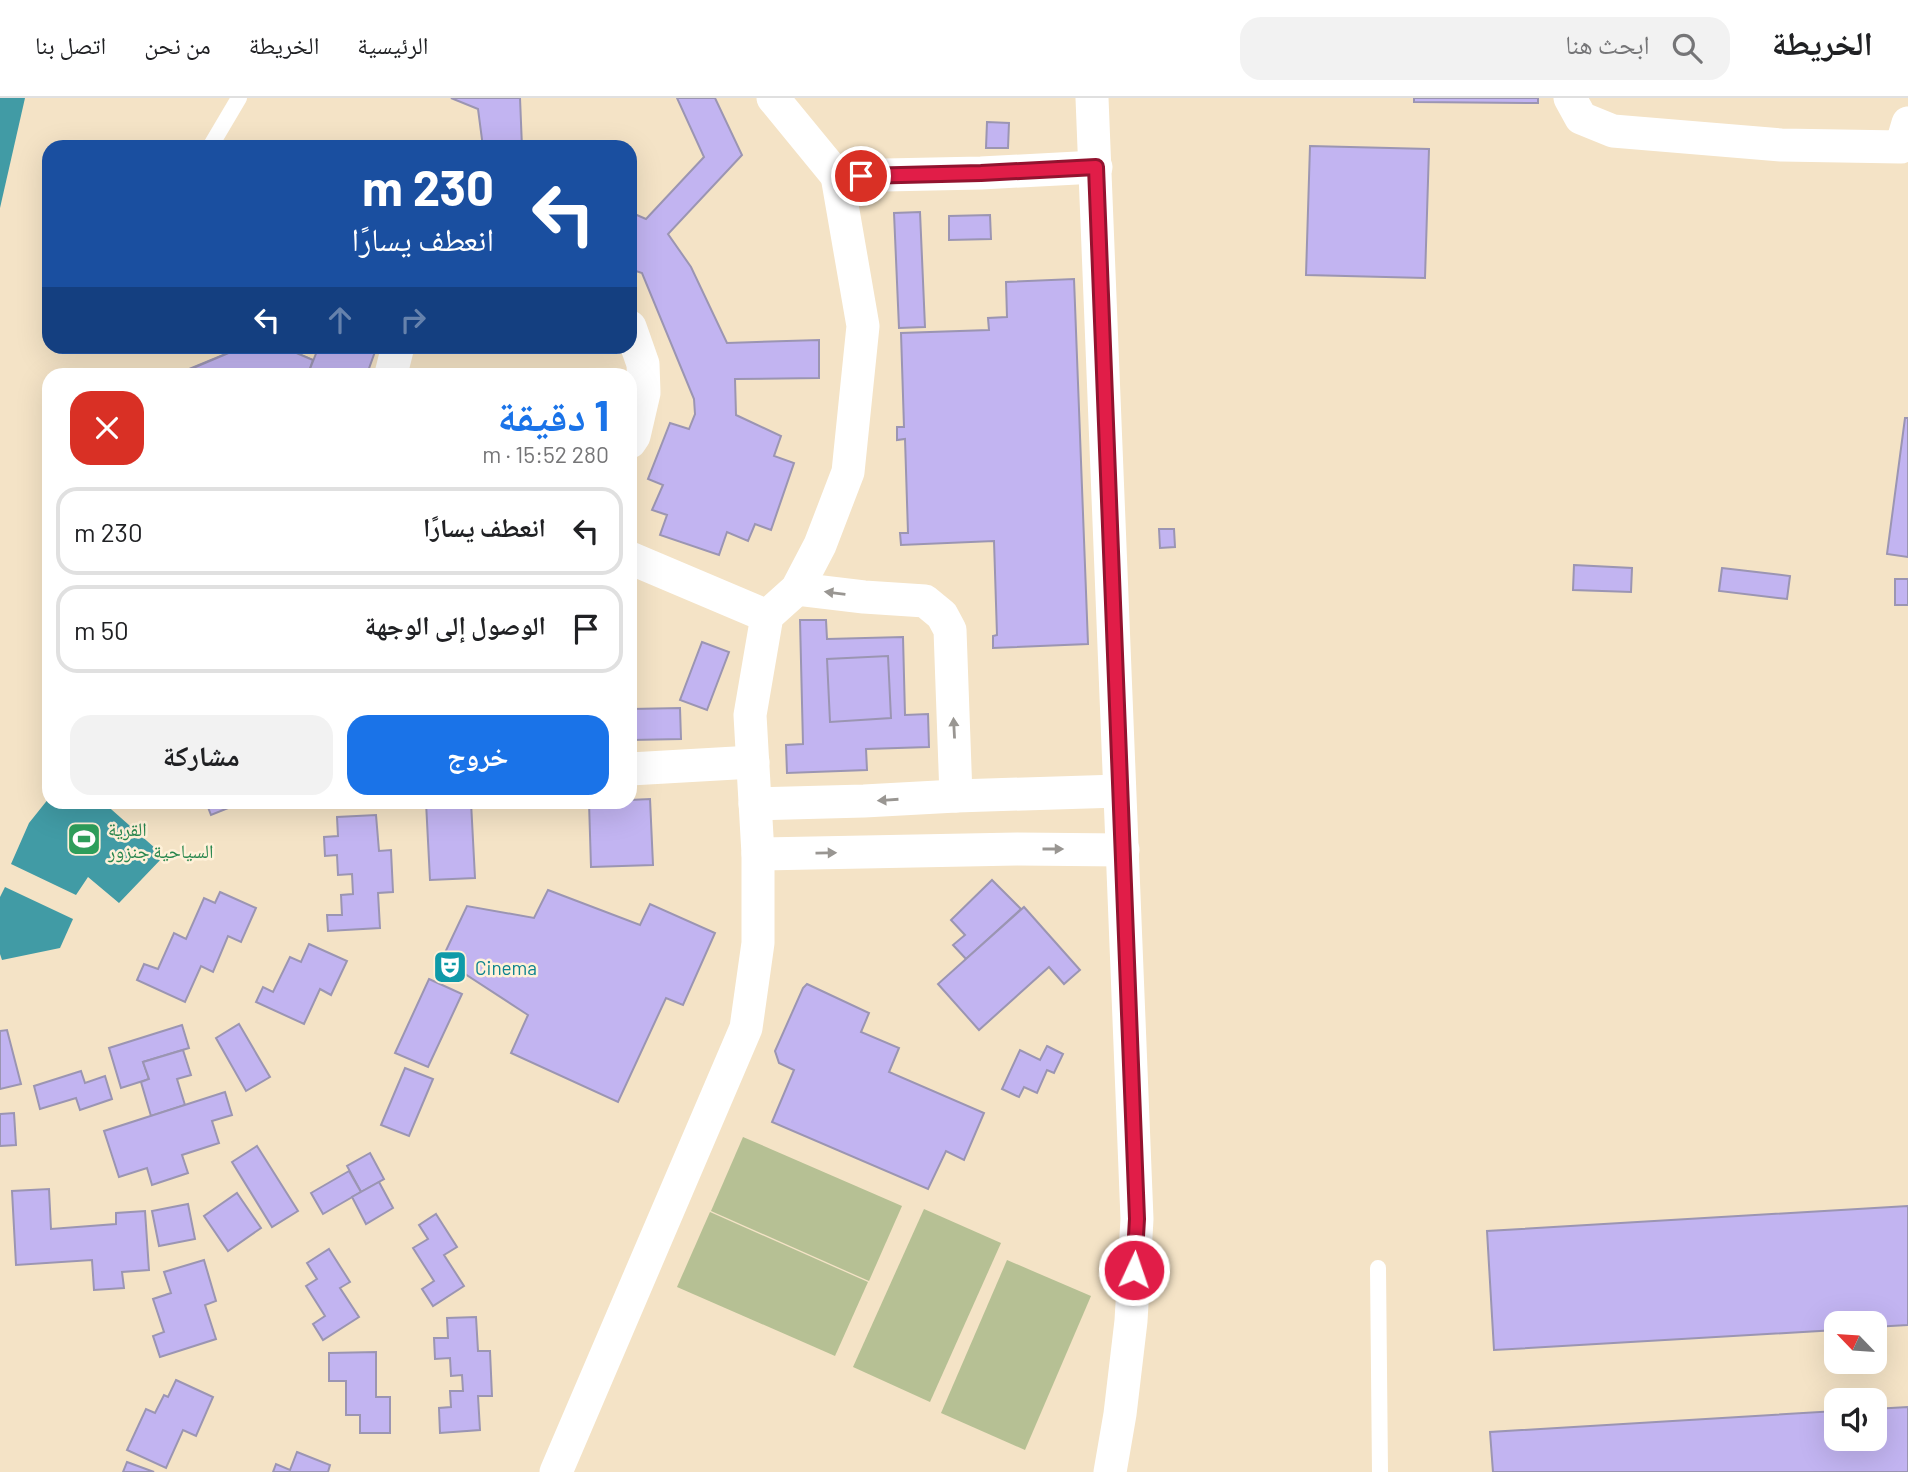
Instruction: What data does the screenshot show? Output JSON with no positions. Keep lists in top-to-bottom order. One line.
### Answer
{"places":{"sports":["القرية السياحية جنزور"],"theatre":["Cinema"]},"north":"top left","page":{"header":"الخريطة","search":"ابحث هنا","nav":["الرئيسية","الخريطة","من نحن","اتصل بنا"],"turn":["230 m","انعطف يسارًا"],"heading":["1 دقيقة","280 m · 15:52"],"list":[{"name":"انعطف يسارًا","value":"230 m"},{"name":"الوصول إلى الوجهة","value":"50 m"}],"buttons":["خروج","مشاركة"]}}
